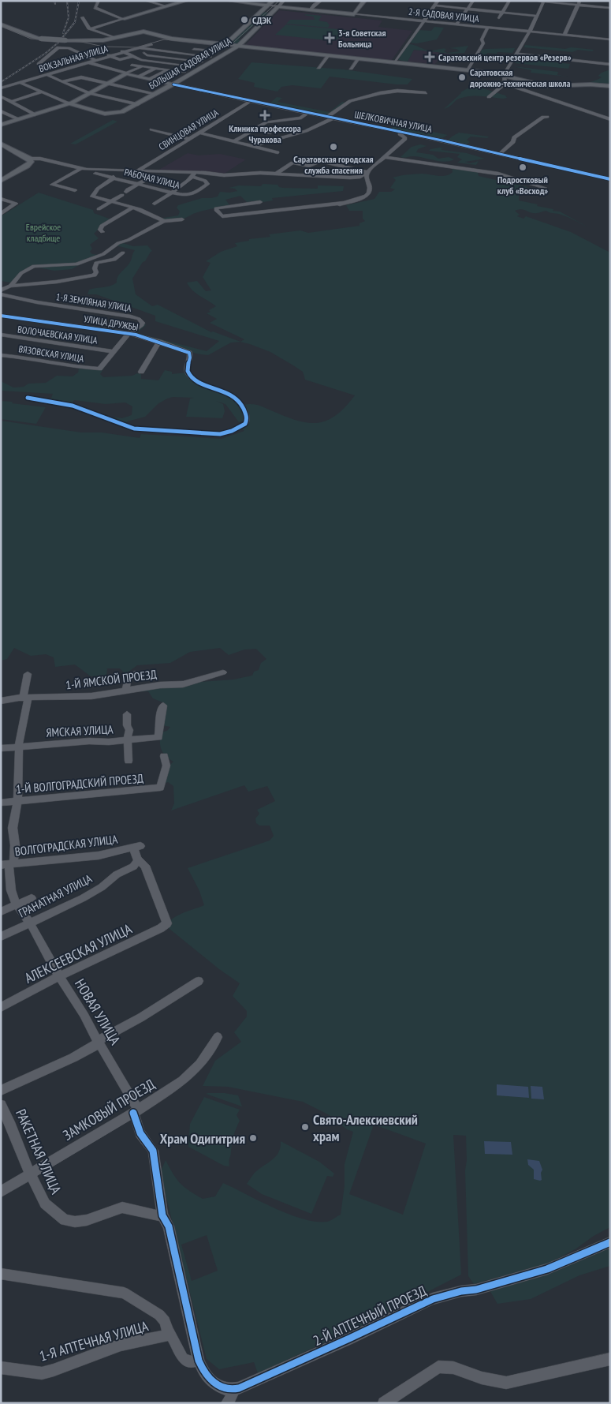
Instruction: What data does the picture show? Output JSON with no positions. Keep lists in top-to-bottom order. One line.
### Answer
{"streets":{"main road":["2-Я САДОВАЯ УЛИЦА","БОЛЬШАЯ САДОВАЯ УЛИЦА","РАБОЧАЯ УЛИЦА"],"street":["ВОКЗАЛЬНАЯ УЛИЦА","ШЕЛКОВИЧНАЯ УЛИЦА","СВИНЦОВАЯ УЛИЦА","1-Я ЗЕМЛЯНАЯ УЛИЦА","УЛИЦА ДРУЖБЫ","ВОЛОЧАЕВСКАЯ УЛИЦА","ВЯЗОВСКАЯ УЛИЦА","1-Й ЯМСКОЙ ПРОЕЗД","ЯМСКАЯ УЛИЦА","1-Й ВОЛГОГРАДСКИЙ ПРОЕЗД","ВОЛГОГРАДСКАЯ УЛИЦА","ГРАНАТНАЯ УЛИЦА","АЛЕКСЕЕВСКАЯ УЛИЦА","НОВАЯ УЛИЦА","ЗАМКОВЫЙ ПРОЕЗД","РАКЕТНАЯ УЛИЦА","2-Й АПТЕЧНЫЙ ПРОЕЗД","1-Я АПТЕЧНАЯ УЛИЦА"]},"crossings":[["2-Я САДОВАЯ УЛИЦА","БОЛЬШАЯ САДОВАЯ УЛИЦА"],["БОЛЬШАЯ САДОВАЯ УЛИЦА","ШЕЛКОВИЧНАЯ УЛИЦА"],["ШЕЛКОВИЧНАЯ УЛИЦА","СВИНЦОВАЯ УЛИЦА"],["1-Я ЗЕМЛЯНАЯ УЛИЦА","УЛИЦА ДРУЖБЫ"],["1-Я ЗЕМЛЯНАЯ УЛИЦА","ВОЛОЧАЕВСКАЯ УЛИЦА"],["1-Я ЗЕМЛЯНАЯ УЛИЦА","ВЯЗОВСКАЯ УЛИЦА"],["1-Й ЯМСКОЙ ПРОЕЗД","НОВАЯ УЛИЦА"],["ЯМСКАЯ УЛИЦА","НОВАЯ УЛИЦА"],["1-Й ВОЛГОГРАДСКИЙ ПРОЕЗД","НОВАЯ УЛИЦА"],["ВОЛГОГРАДСКАЯ УЛИЦА","ГРАНАТНАЯ УЛИЦА"],["ВОЛГОГРАДСКАЯ УЛИЦА","АЛЕКСЕЕВСКАЯ УЛИЦА"],["ВОЛГОГРАДСКАЯ УЛИЦА","НОВАЯ УЛИЦА"],["ГРАНАТНАЯ УЛИЦА","АЛЕКСЕЕВСКАЯ УЛИЦА"],["ГРАНАТНАЯ УЛИЦА","НОВАЯ УЛИЦА"],["АЛЕКСЕЕВСКАЯ УЛИЦА","НОВАЯ УЛИЦА"],["НОВАЯ УЛИЦА","ЗАМКОВЫЙ ПРОЕЗД"],["НОВАЯ УЛИЦА","РАКЕТНАЯ УЛИЦА"],["НОВАЯ УЛИЦА","2-Й АПТЕЧНЫЙ ПРОЕЗД"],["ЗАМКОВЫЙ ПРОЕЗД","РАКЕТНАЯ УЛИЦА"]],"parks":["Еврейское кладбище"],"places":{"other":["СДЭК","Саратовская дорожно-техническая школа","Саратовская городская служба спасения","Подростковый клуб «Восход»","Свято-Алексиевский храм","Храм Одигитрия"],"health":["3-я Советская Больница","Саратовский центр резервов «Резерв»","Клиника профессора Чуракова"]}}
